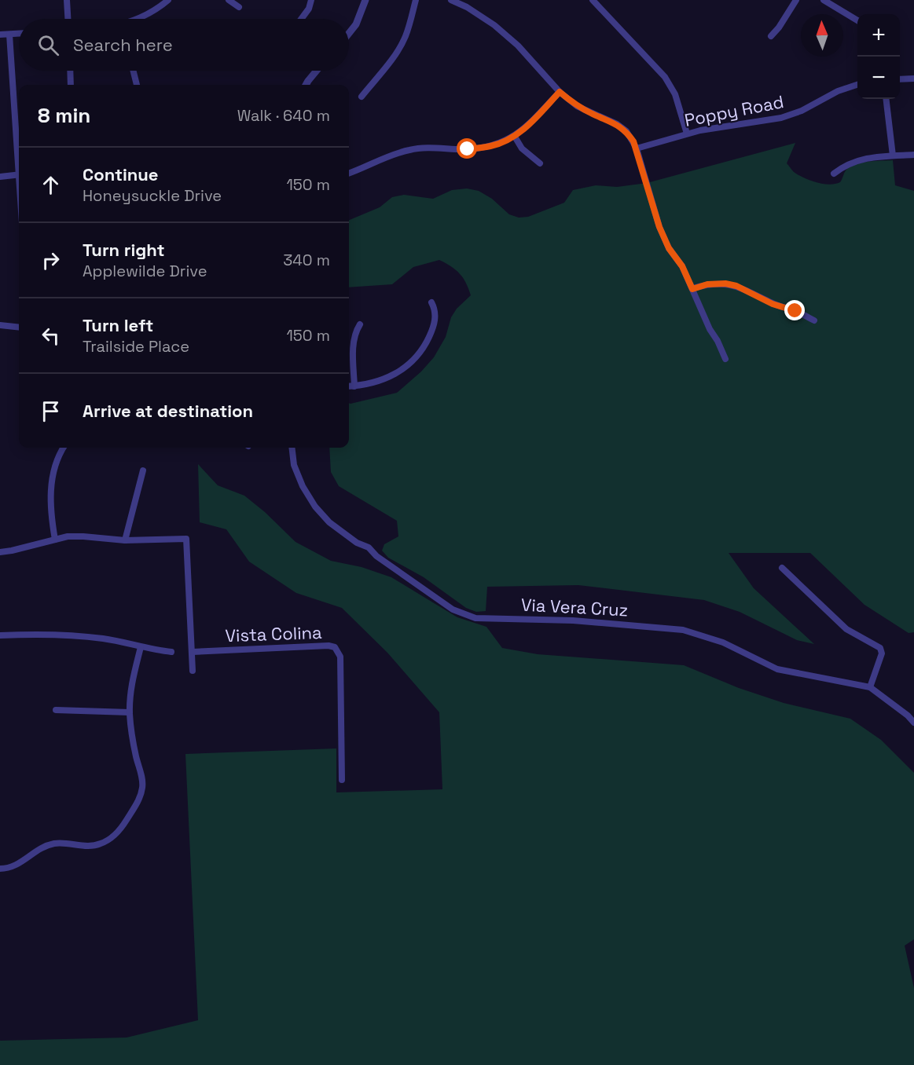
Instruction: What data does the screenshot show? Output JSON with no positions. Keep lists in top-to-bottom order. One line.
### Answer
{"streets":{"street":["Poppy Road","Via Vera Cruz","Vista Colina"]},"north":"top","page":{"map_buttons":["+","−"],"search":"Search here","heading":["8 min","Walk · 640 m"],"list":[["Continue","Honeysuckle Drive","150 m"],["Turn right","Applewilde Drive","340 m"],["Turn left","Trailside Place","150 m"],"Arrive at destination"]}}
